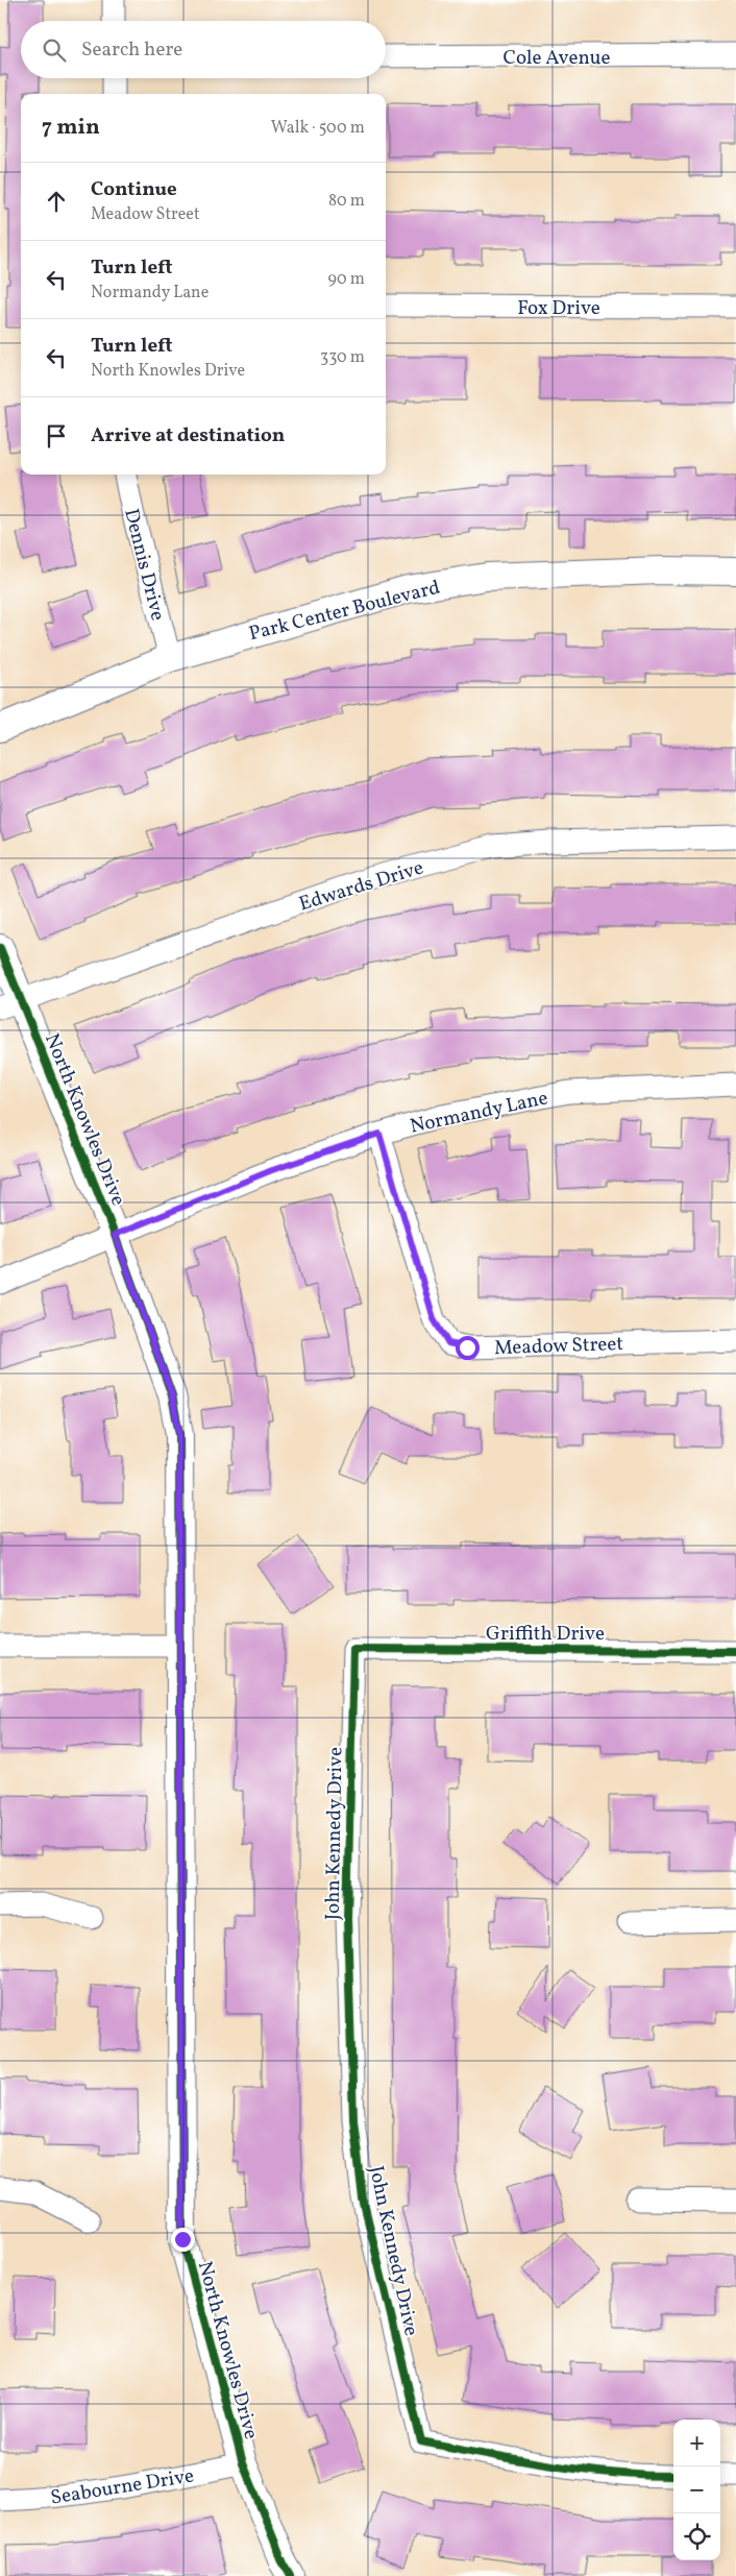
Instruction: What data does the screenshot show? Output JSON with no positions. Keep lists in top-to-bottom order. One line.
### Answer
{"streets":{"street":["Cole Avenue","Fox Drive","Dennis Drive","Park Center Boulevard","Edwards Drive","Normandy Lane","North Knowles Drive","Meadow Street","Griffith Drive","John Kennedy Drive","Seabourne Drive"]},"crossings":[["Dennis Drive","Park Center Boulevard"],["Edwards Drive","North Knowles Drive"],["Normandy Lane","North Knowles Drive"],["Normandy Lane","Meadow Street"],["North Knowles Drive","Seabourne Drive"],["Griffith Drive","John Kennedy Drive"]],"page":{"search":"Search here","heading":["7 min","Walk · 500 m"],"list":[["Continue","Meadow Street","80 m"],["Turn left","Normandy Lane","90 m"],["Turn left","North Knowles Drive","330 m"],"Arrive at destination"],"map_buttons":["+","−"]}}
